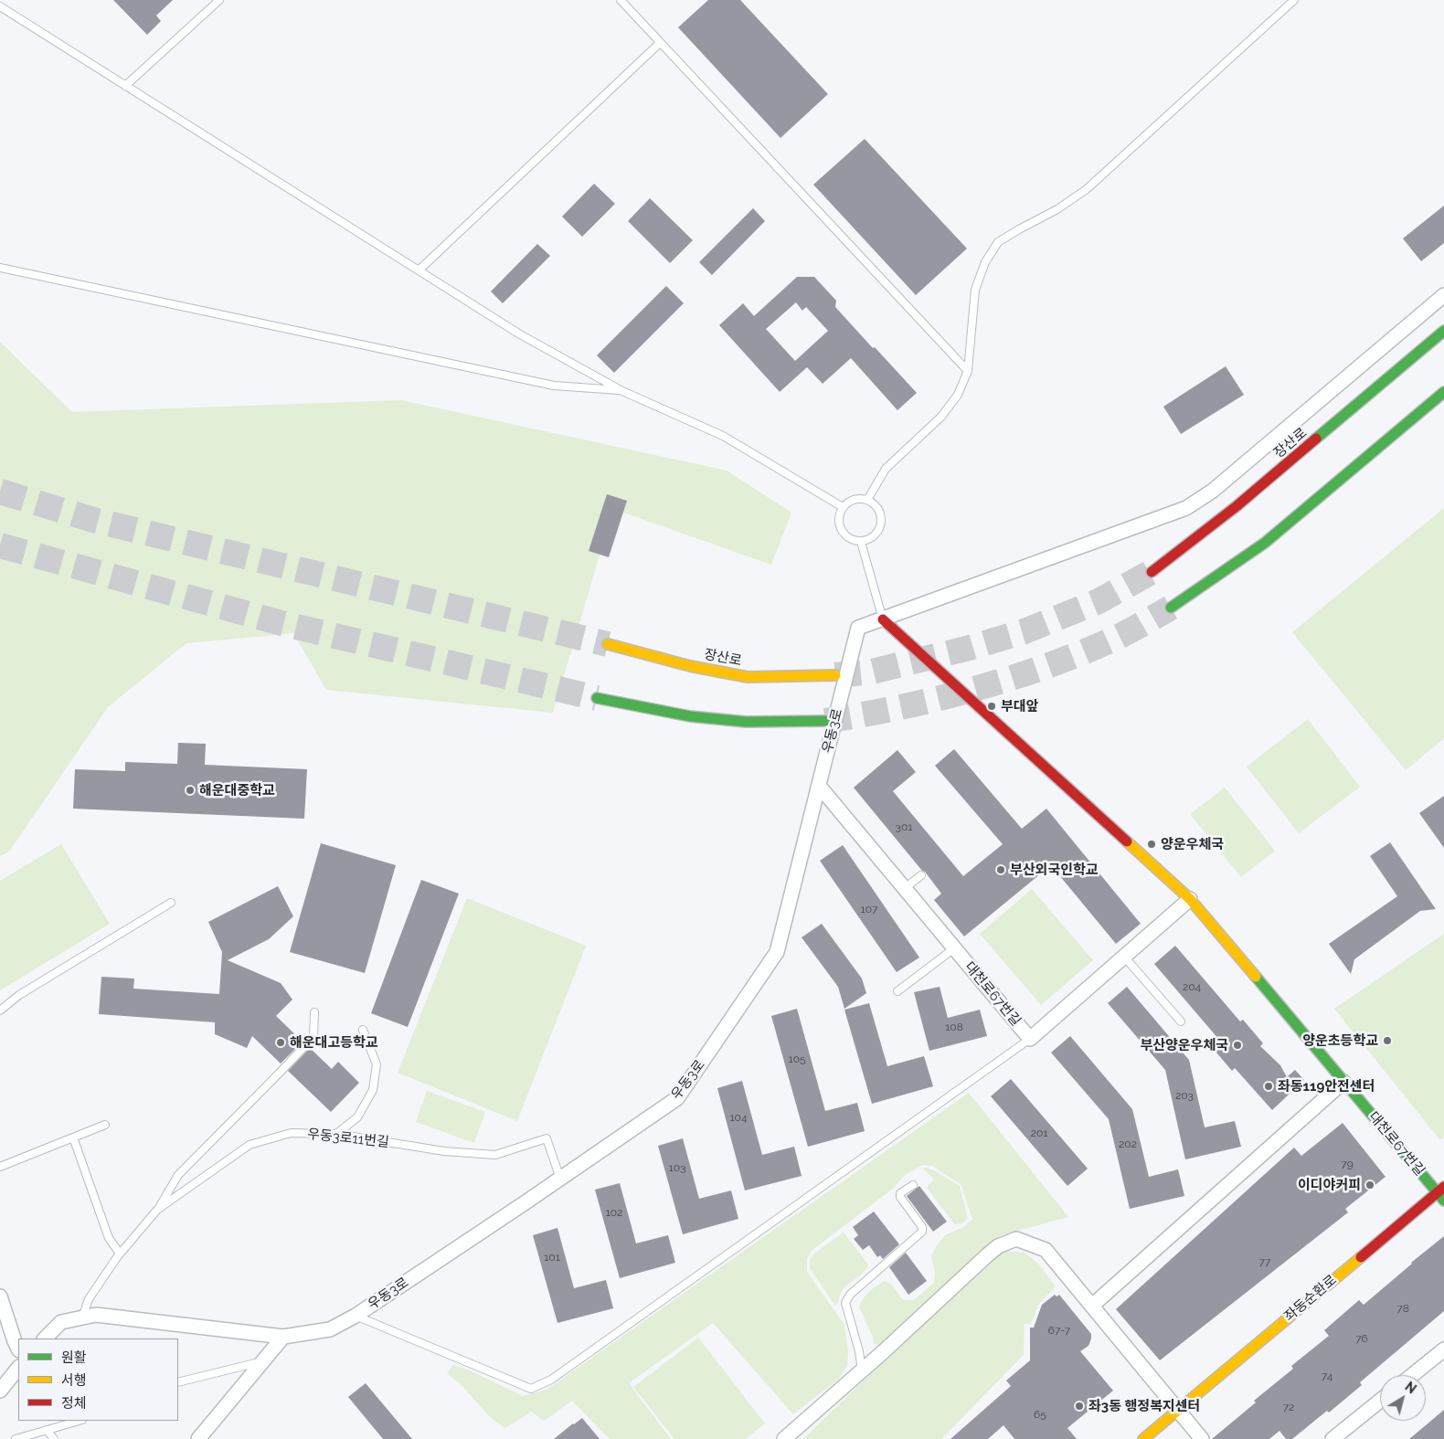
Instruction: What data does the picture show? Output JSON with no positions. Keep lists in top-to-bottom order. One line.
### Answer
{"streets":{"main road":["장산로","대천로67번길","좌동순환로"],"street":["우동3로"],"lane":["우동3로11번길"]},"crossings":[["우동3로","대천로67번길"],["우동3로","우동3로11번길"],["대천로67번길","좌동순환로"]],"places":["부대앞","해운대중학교","양운우체국","부산외국인학교","양운초등학교","해운대고등학교","부산양운우체국","좌동119안전센터","이디야커피","좌3동 행정복지센터"],"house_numbers":["301","107","204","108","105","203","104","201","202","79","103","102","101","77","78","67-7","76","74","72","65"],"legend":["원활","서행","정체"],"north":"top right"}
